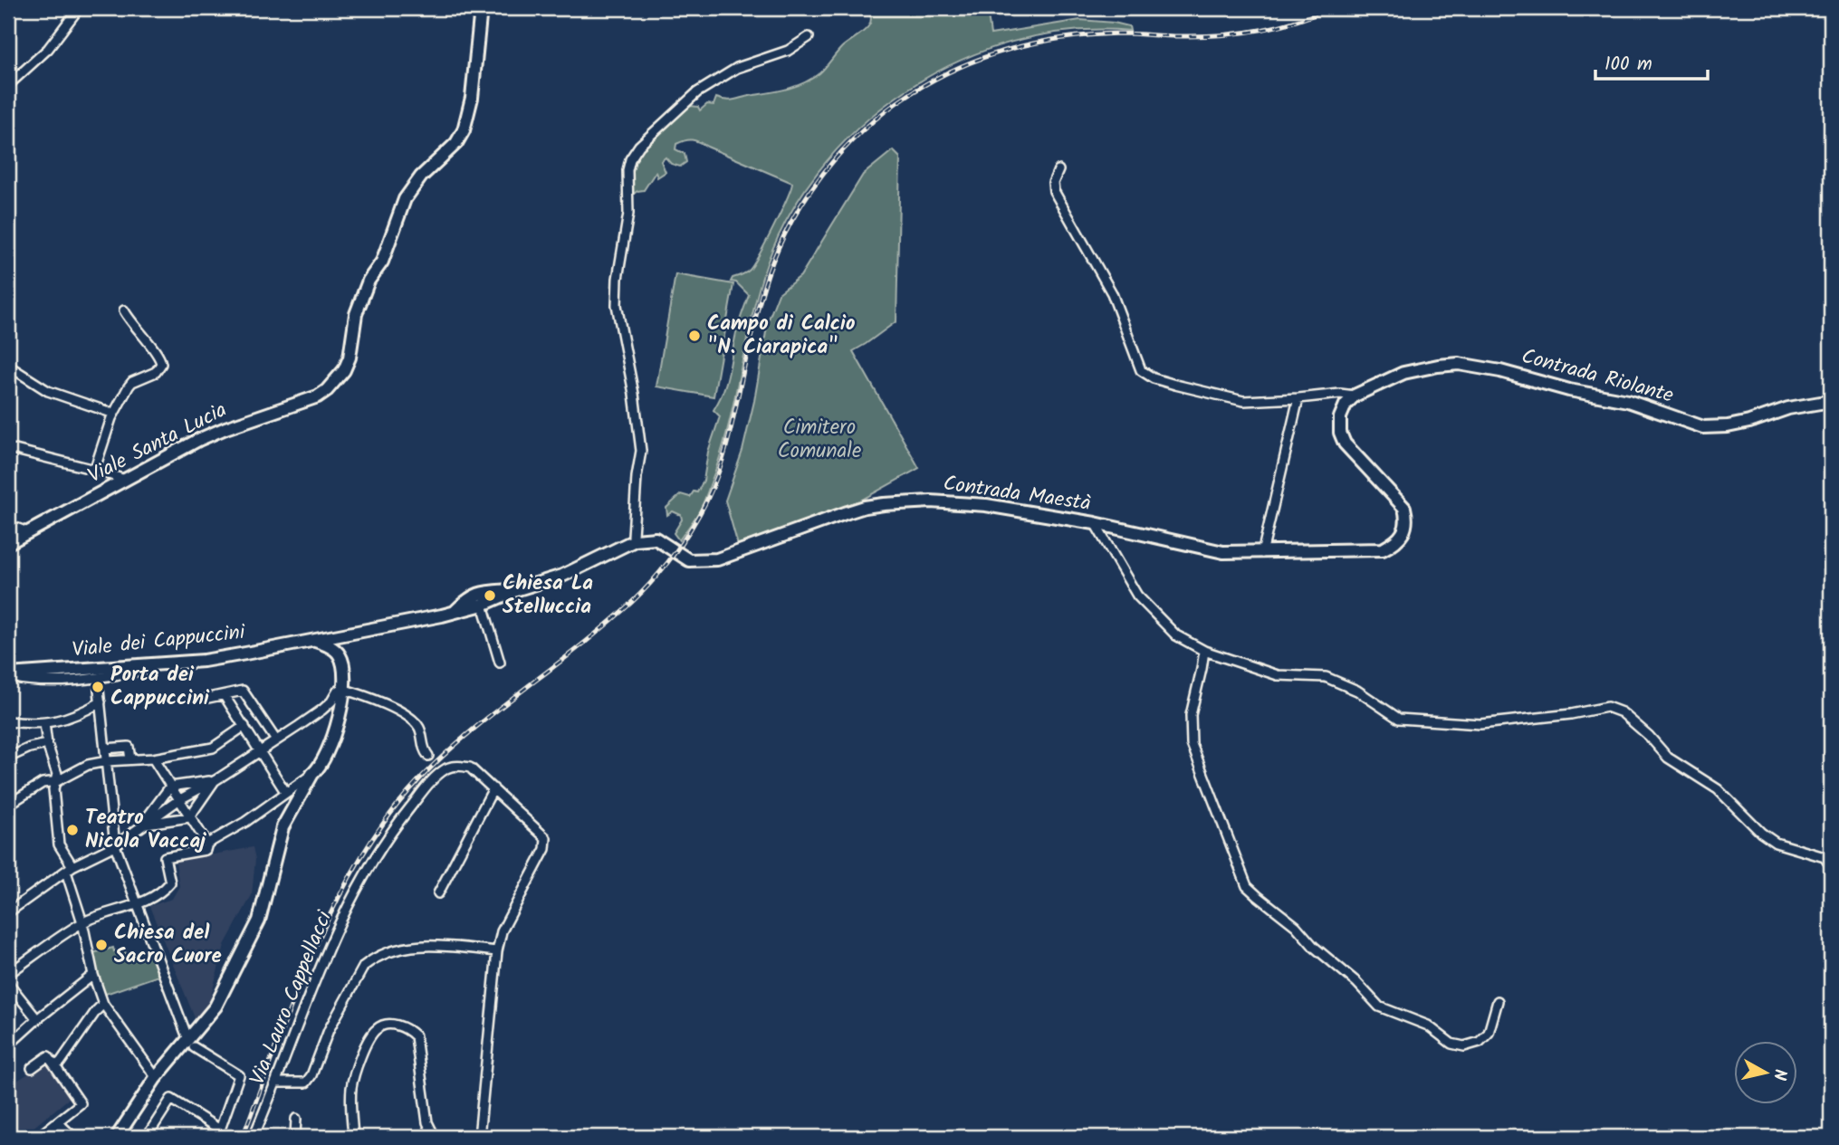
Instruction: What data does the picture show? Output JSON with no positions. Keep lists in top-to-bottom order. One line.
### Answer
{"streets":{"street":["Contrada Riolante","Viale Santa Lucia","Contrada Maestà","Viale dei Cappuccini","Via Lauro Cappellacci"]},"parks":["Cimitero Comunale"],"places":["Campo di Calcio \"N. Ciarapica\"","Chiesa La Stelluccia","Porta dei Cappuccini","Teatro Nicola Vaccaj","Chiesa del Sacro Cuore"],"scale_bar":"100 m","north":"right"}
